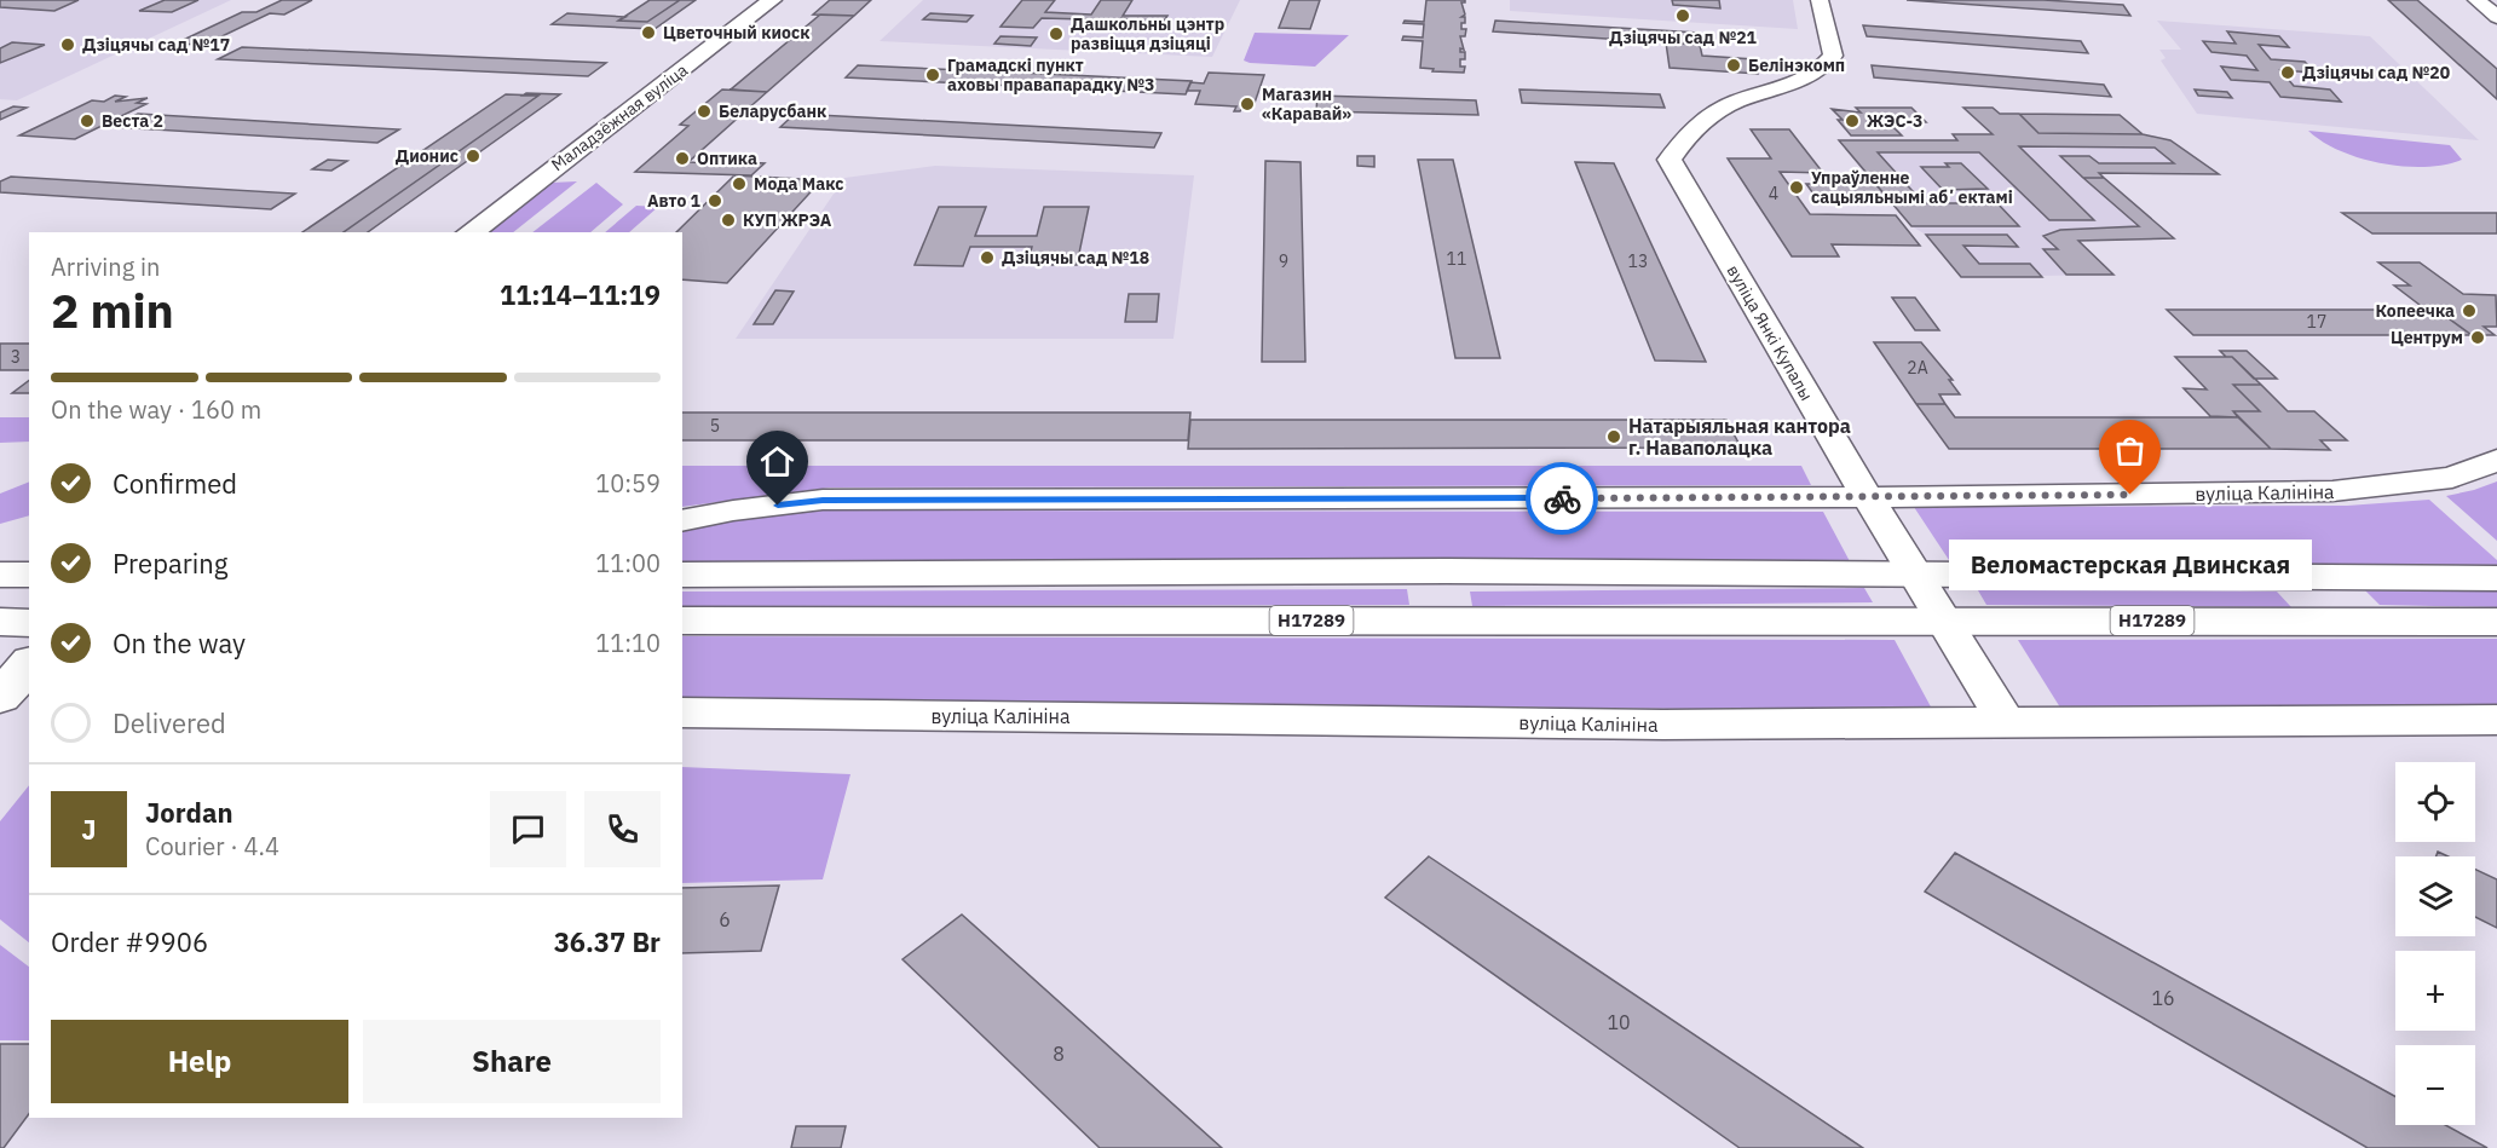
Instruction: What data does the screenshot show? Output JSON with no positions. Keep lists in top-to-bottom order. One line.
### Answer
{"streets":{"main road":["Маладзёжная вуліца","Н17289"],"street":["вуліца Янкі Купалы","вуліца Калініна"]},"crossings":[["вуліца Янкі Купалы","вуліца Калініна"],["вуліца Янкі Купалы","Н17289"]],"places":["Дзіцячы сад №21","Цветочный киоск","Дашкольны цэнтр развіцця дзіцяці","Дзіцячы сад №17","Белінэкомп","Дзіцячы сад №20","Грамадскі пункт аховы правапарадку №3","Магазин «Каравай»","Беларусбанк","Веста 2","ЖЭС-3","Дионис","Оптика","Мода Макс","Упраўленне сацыяльнымі абʼектамі","Авто 1","КУП ЖРЭА","Дзіцячы сад №18","Копеечка","Центрум","Натарыяльная кантора г. Наваполацка","Веломастерская Двинская"],"house_numbers":["4","11","9","13","17","3","2А","5","6","16","10","8"],"page":{"heading":["2 min","Arriving in","11:14–11:19"],"panel":["Jordan","Courier · 4.4","Order #9906","36.37 Br"],"bar":"On the way · 160 m","list":[["Confirmed","10:59"],["Preparing","11:00"],["On the way","11:10"],"Delivered"],"bubble":"Веломастерская Двинская","map_buttons":["+","−"],"round":"J","buttons":["Help","Share"]}}
